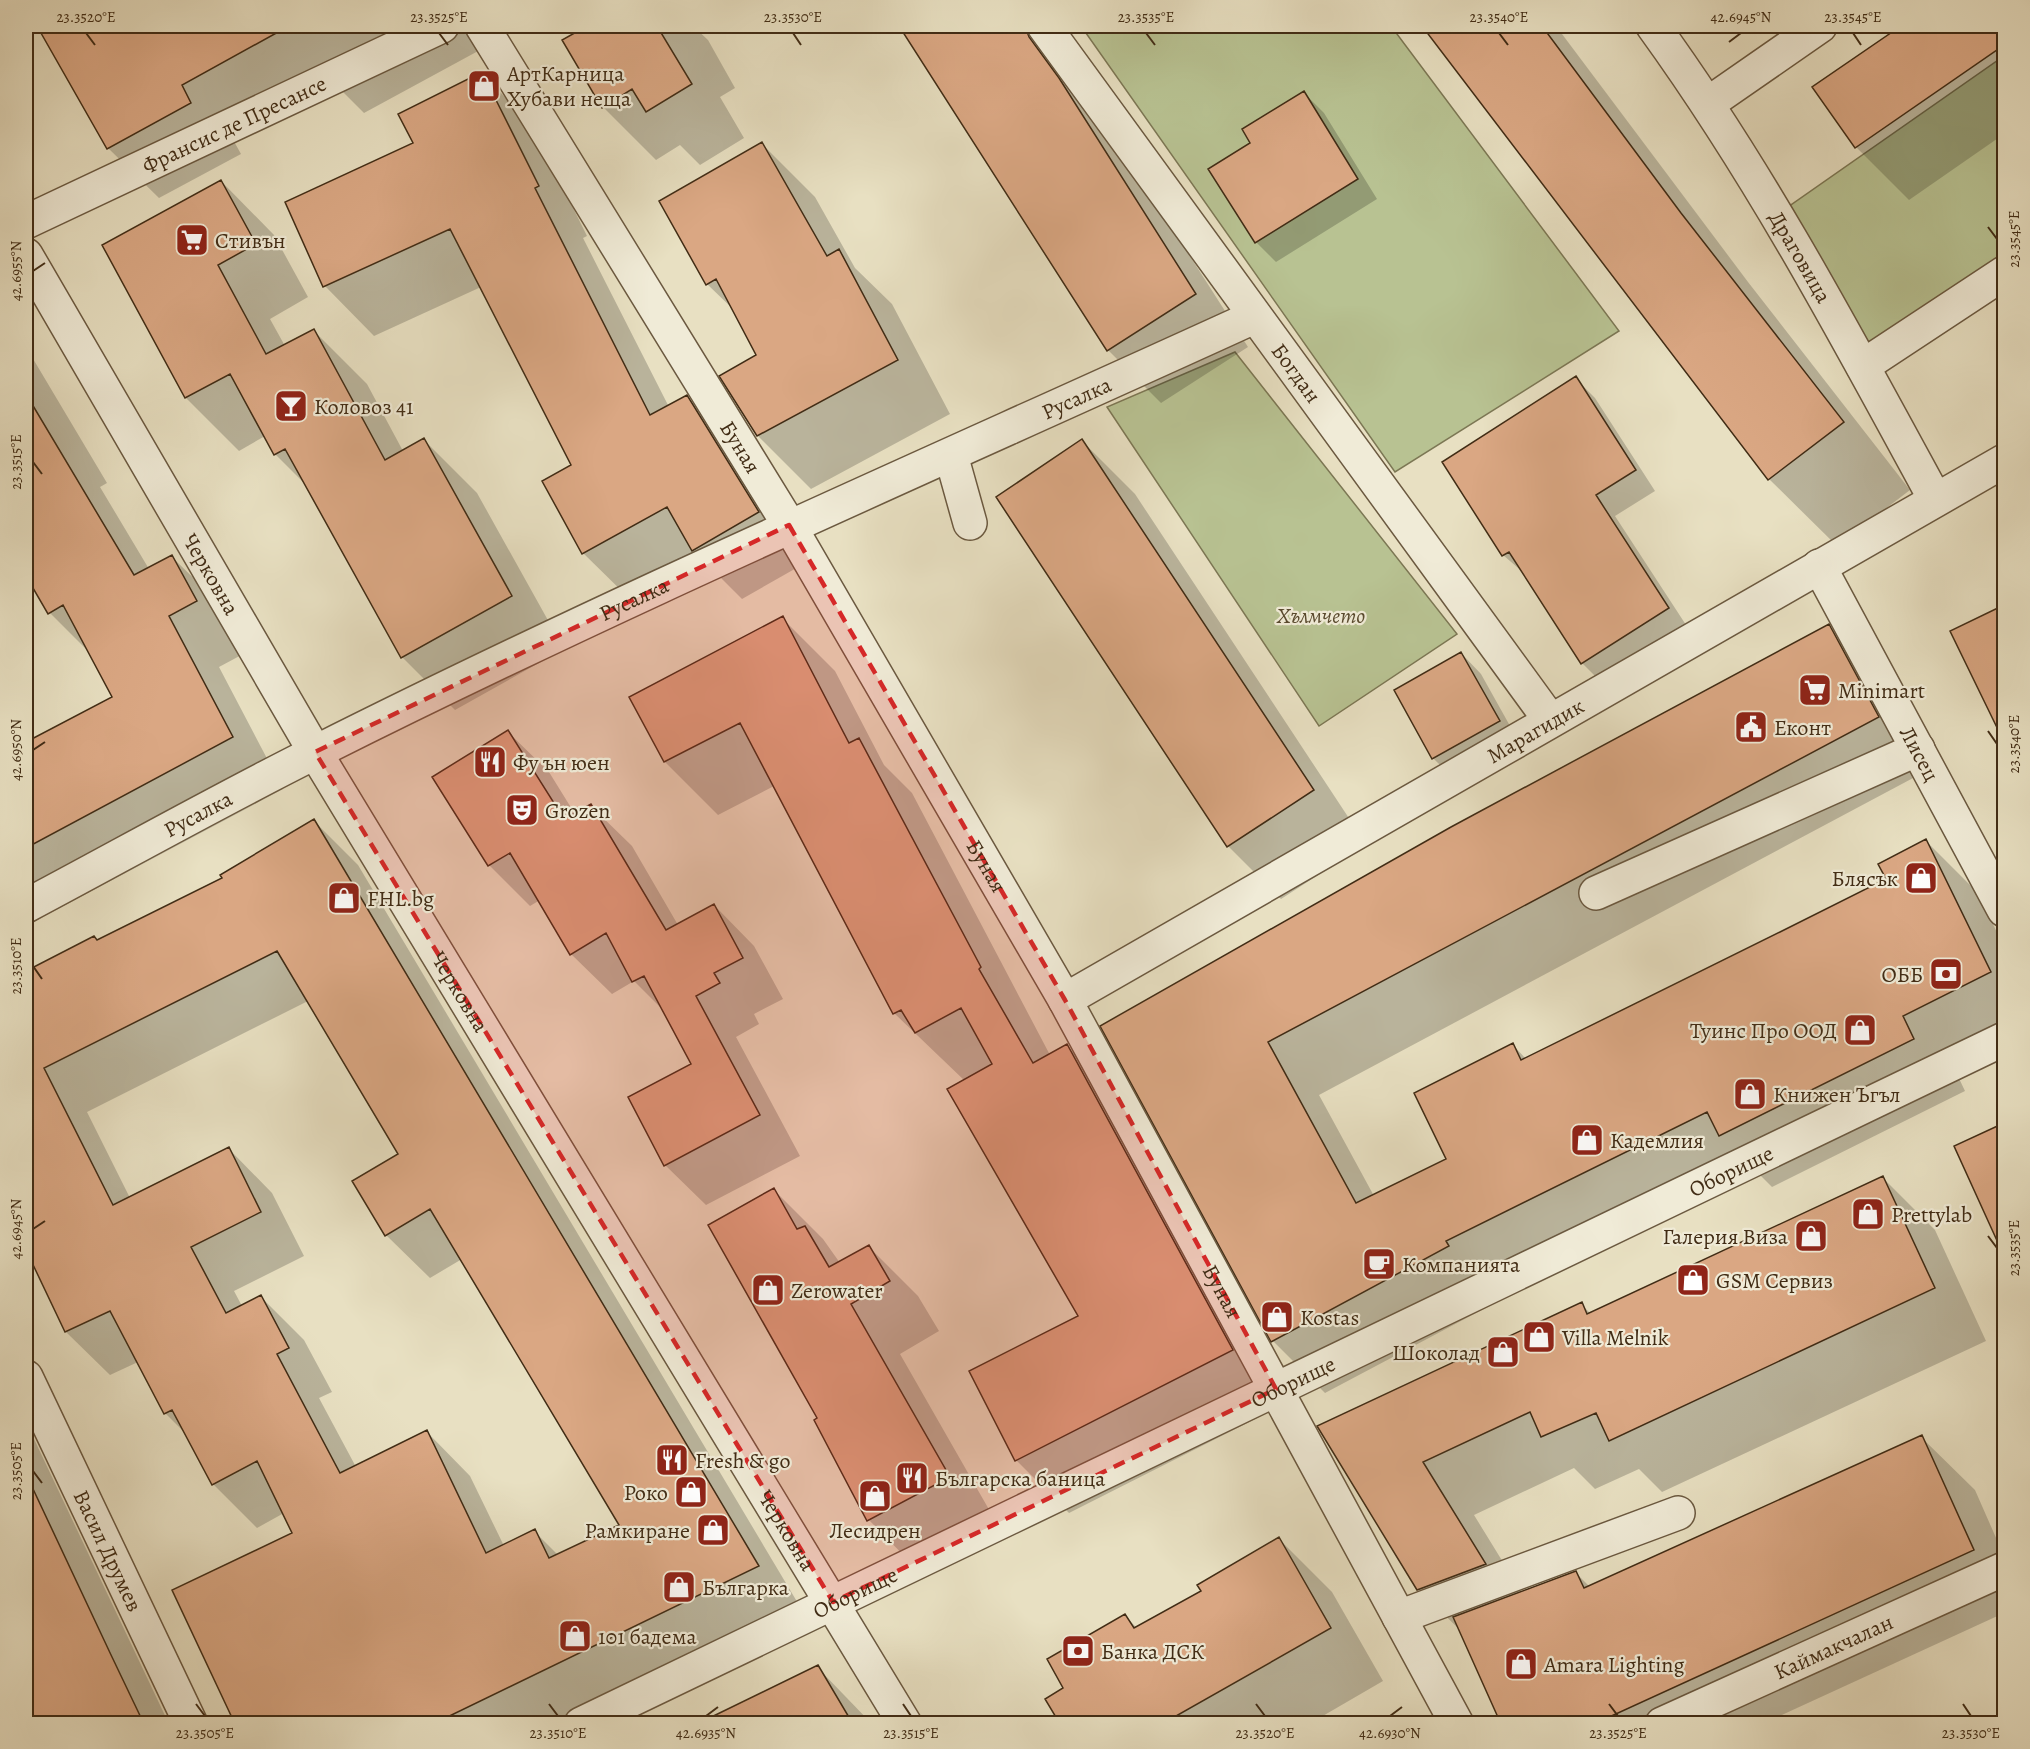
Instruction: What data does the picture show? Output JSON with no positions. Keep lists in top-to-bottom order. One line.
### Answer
{"streets":{"street":["Франсис де Пресансе","Драговица","Богдан","Русалка","Буная","Черковна","Марагидик","Лисец","Оборище","Васил Друмев","Каймакчалан"]},"crossings":[["Драговица","Марагидик"],["Богдан","Русалка"],["Богдан","Марагидик"],["Русалка","Буная"],["Русалка","Черковна"],["Буная","Марагидик"],["Буная","Оборище"],["Черковна","Оборище"],["Марагидик","Лисец"]],"parks":["Хълмчето"],"places":{"shop":["АртКарница Хубави неща","Блясък","FHL.bg","Туинс Про ООД","Книжен Ъгъл","Кадемлия","Prettylab","Галерия Виза","GSM Сервиз","Zerowater","Kostas","Villa Melnik","Шоколад","Роко","Лесидрен","Рамкиране","Българка","101 бадема","Amara Lighting"],"supermarket":["Стивън","Minimart"],"bar":["Коловоз 41"],"public building":["Еконт"],"restaurant":["Фу ън юен","Fresh & go","Българска баница"],"theatre":["Grozen"],"bank":["ОББ","Банка ДСК"],"cafe":["Компанията"]},"coordinates":["23.3520°E","23.3525°E","23.3530°E","23.3535°E","23.3540°E","42.6945°N","23.3545°E","42.6955°N","23.3515°E","42.6950°N","23.3510°E","23.3505°E","42.6935°N","42.6930°N"]}
